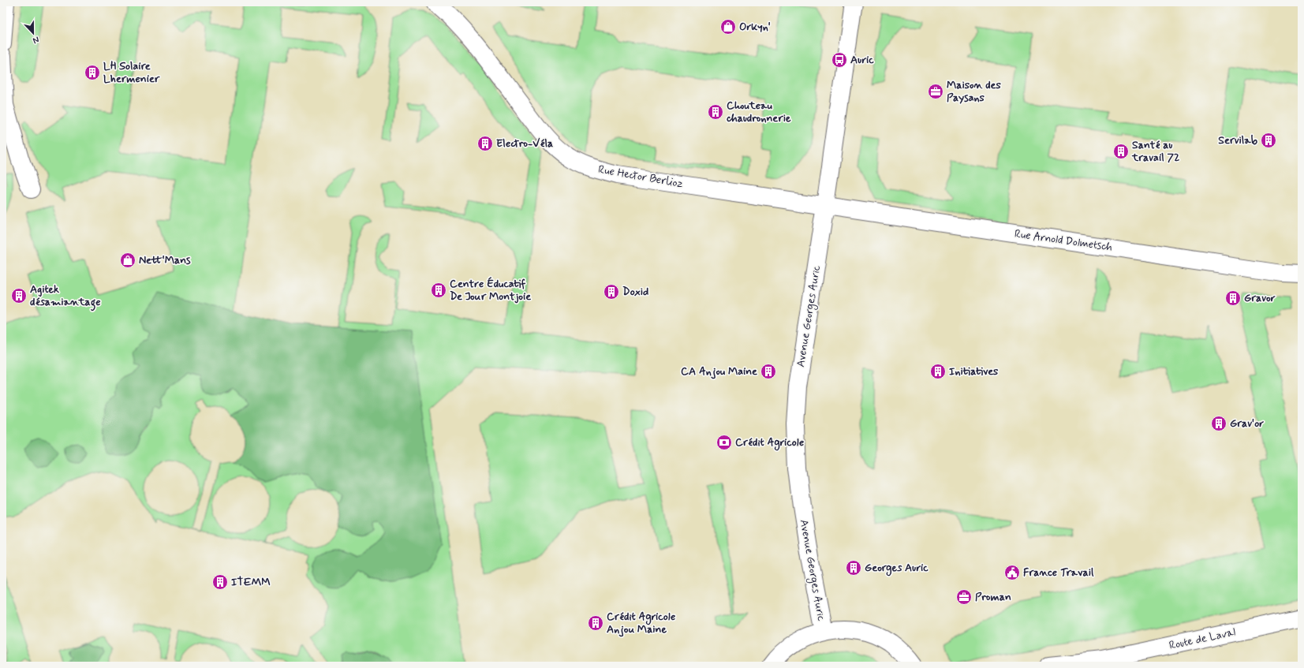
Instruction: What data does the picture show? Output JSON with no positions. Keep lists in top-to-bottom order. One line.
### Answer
{"streets":{"street":["Rue Hector Berlioz","Rue Arnold Dolmetsch","Avenue Georges Auric","Route de Laval"]},"crossings":[["Rue Hector Berlioz","Rue Arnold Dolmetsch"],["Rue Hector Berlioz","Avenue Georges Auric"],["Rue Arnold Dolmetsch","Avenue Georges Auric"]],"places":{"shop":["Orkyn'","Nett'Mans"],"bus stop":["Auric"],"building":["LH Solaire Lhermenier","Chouteau chaudronnerie","Servilab","Electro-Véla","Santé au travail 72","Centre Éducatif De Jour Montjoie","Doxid","Agitek désamiantage","Gravor","CA Anjou Maine","Initiatives","Grav'or","Georges Auric","ITEMM","Crédit Agricole Anjou Maine"],"office":["Maison des Paysans","Proman"],"bank":["Crédit Agricole"],"public building":["France Travail"]},"north":"bottom"}
